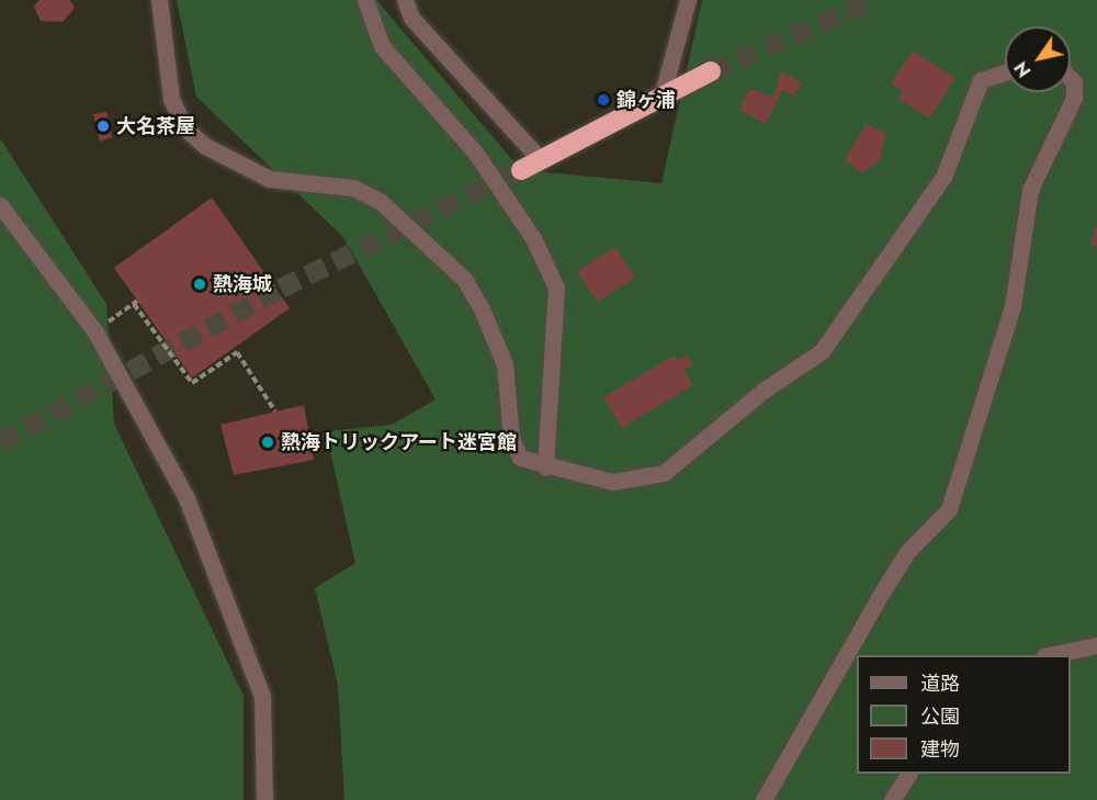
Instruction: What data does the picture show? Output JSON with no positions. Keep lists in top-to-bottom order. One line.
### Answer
{"places":["錦ヶ浦","大名茶屋","熱海城","熱海トリックアート迷宮館"],"legend":["道路","公園","建物"],"north":"bottom left"}
